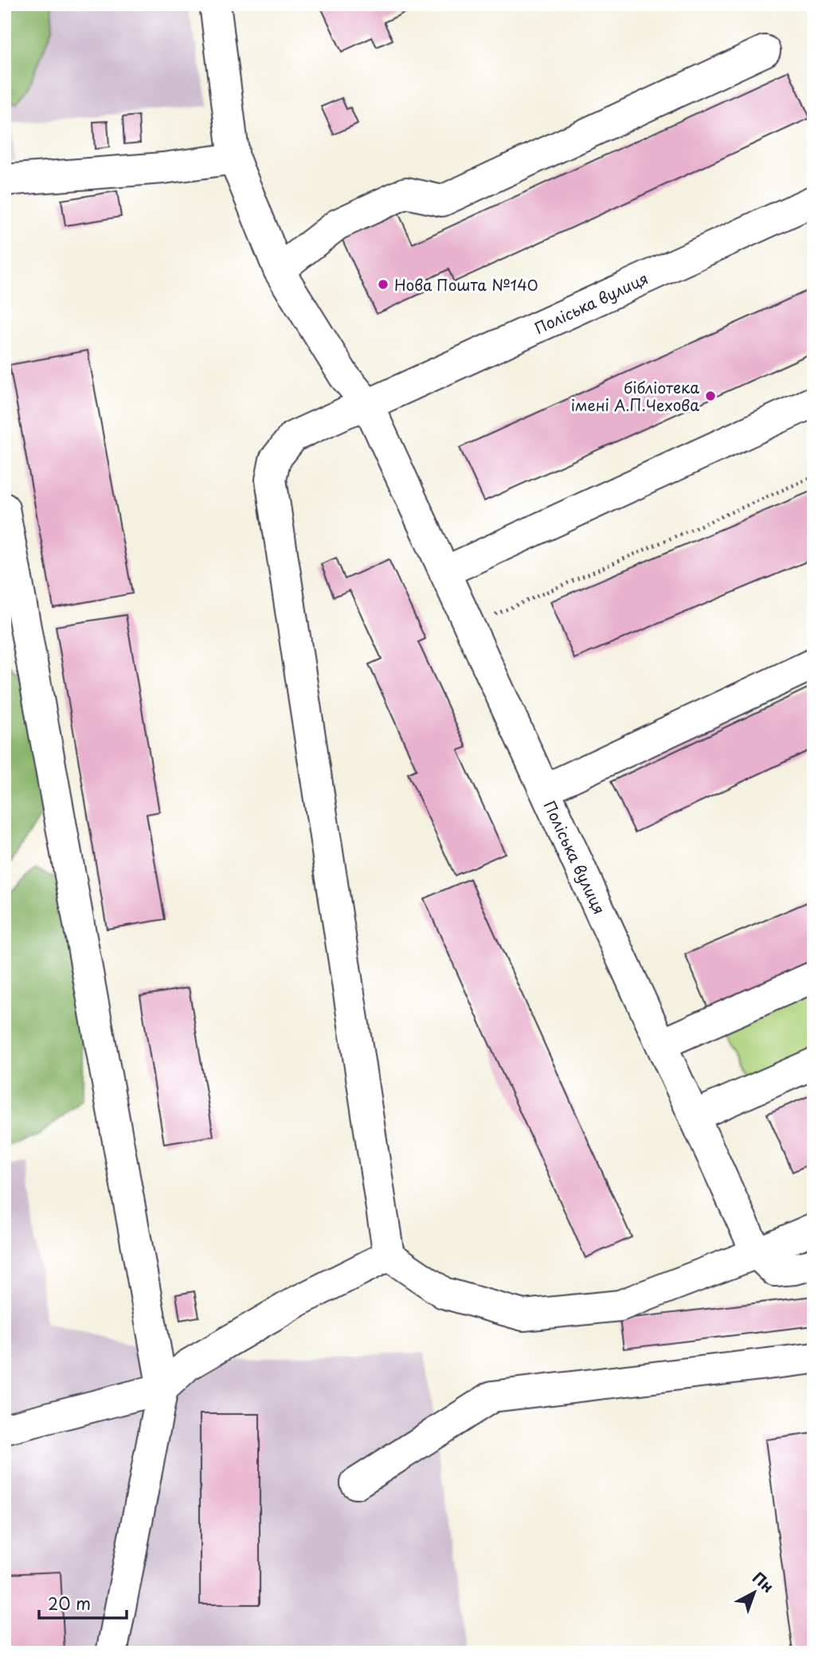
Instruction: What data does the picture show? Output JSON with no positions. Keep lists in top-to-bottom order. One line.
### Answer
{"streets":{"street":["Поліська вулиця"]},"places":["Нова Пошта №140","бібліотека імені А.П.Чехова"],"scale_bar":"20 m","north":"top right"}
